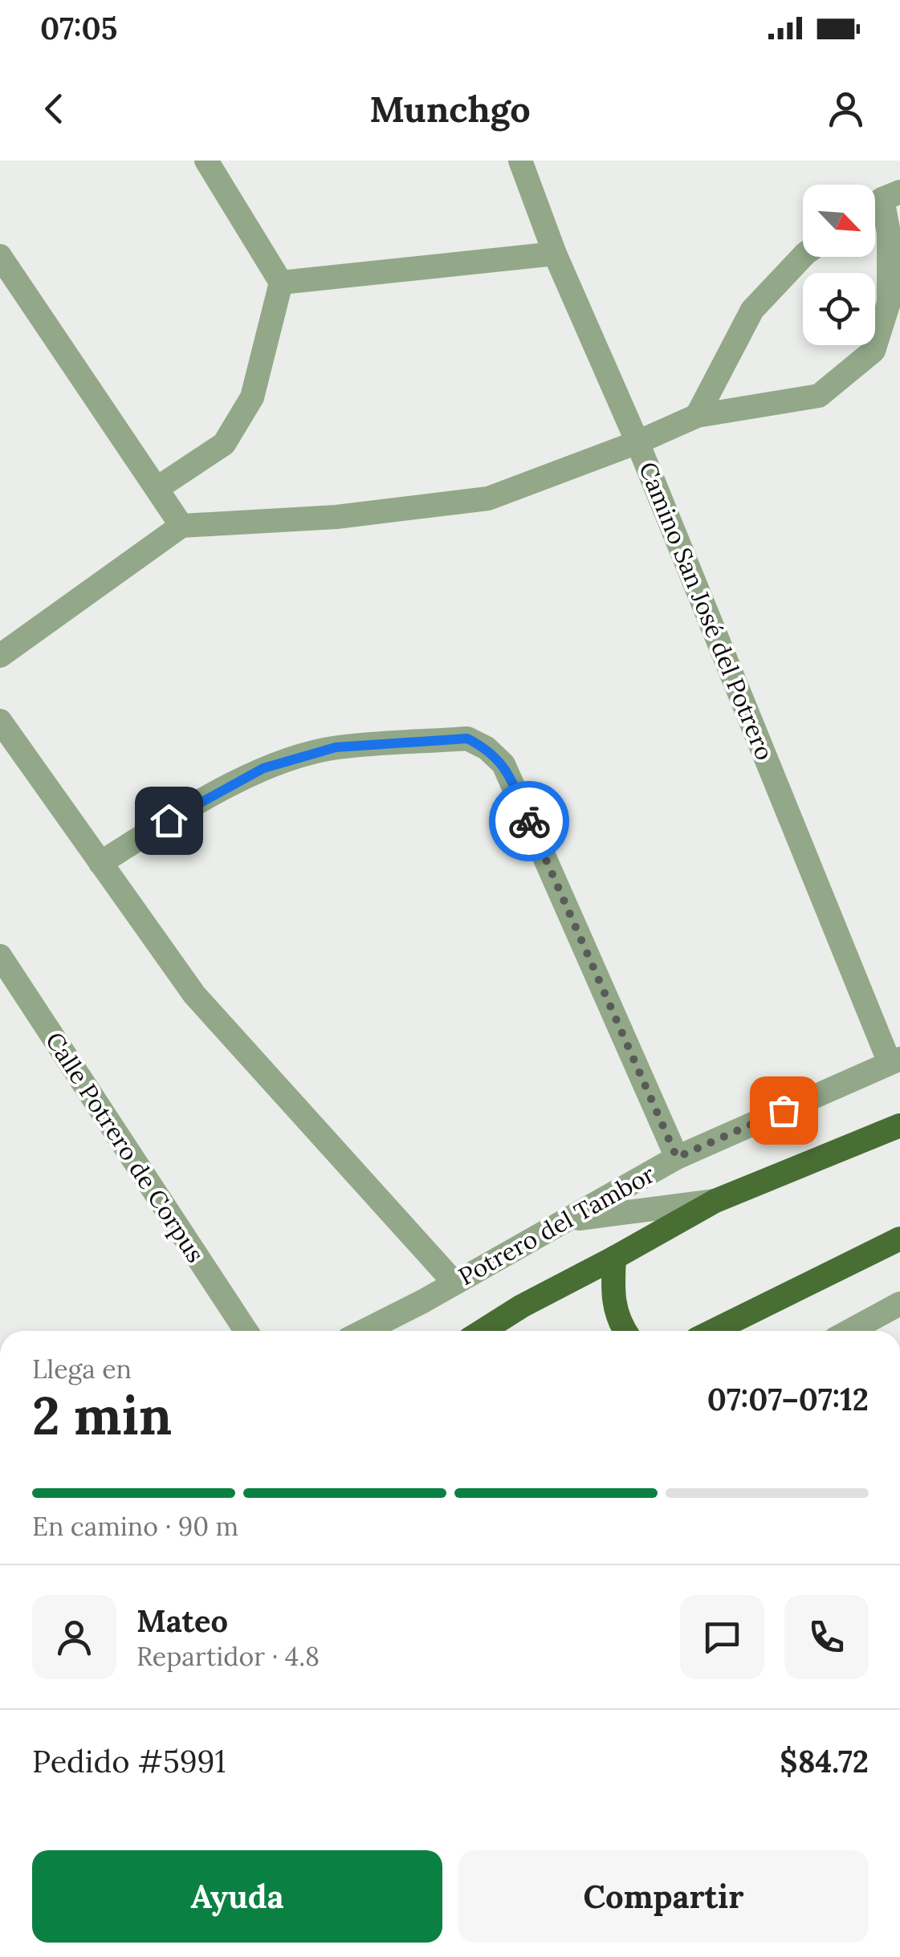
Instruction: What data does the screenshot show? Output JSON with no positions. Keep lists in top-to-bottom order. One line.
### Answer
{"streets":{"street":["Camino San José del Potrero","Calle Potrero de Corpus","Potrero del Tambor"]},"crossings":[["Camino San José del Potrero","Potrero del Tambor"]],"north":"bottom right","page":{"status":"07:05","header":"Munchgo","heading":["2 min","Llega en","07:07–07:12"],"panel":["Mateo","Repartidor · 4.8","Pedido #5991","$84.72"],"bar":"En camino · 90 m","buttons":["Ayuda","Compartir"]}}
